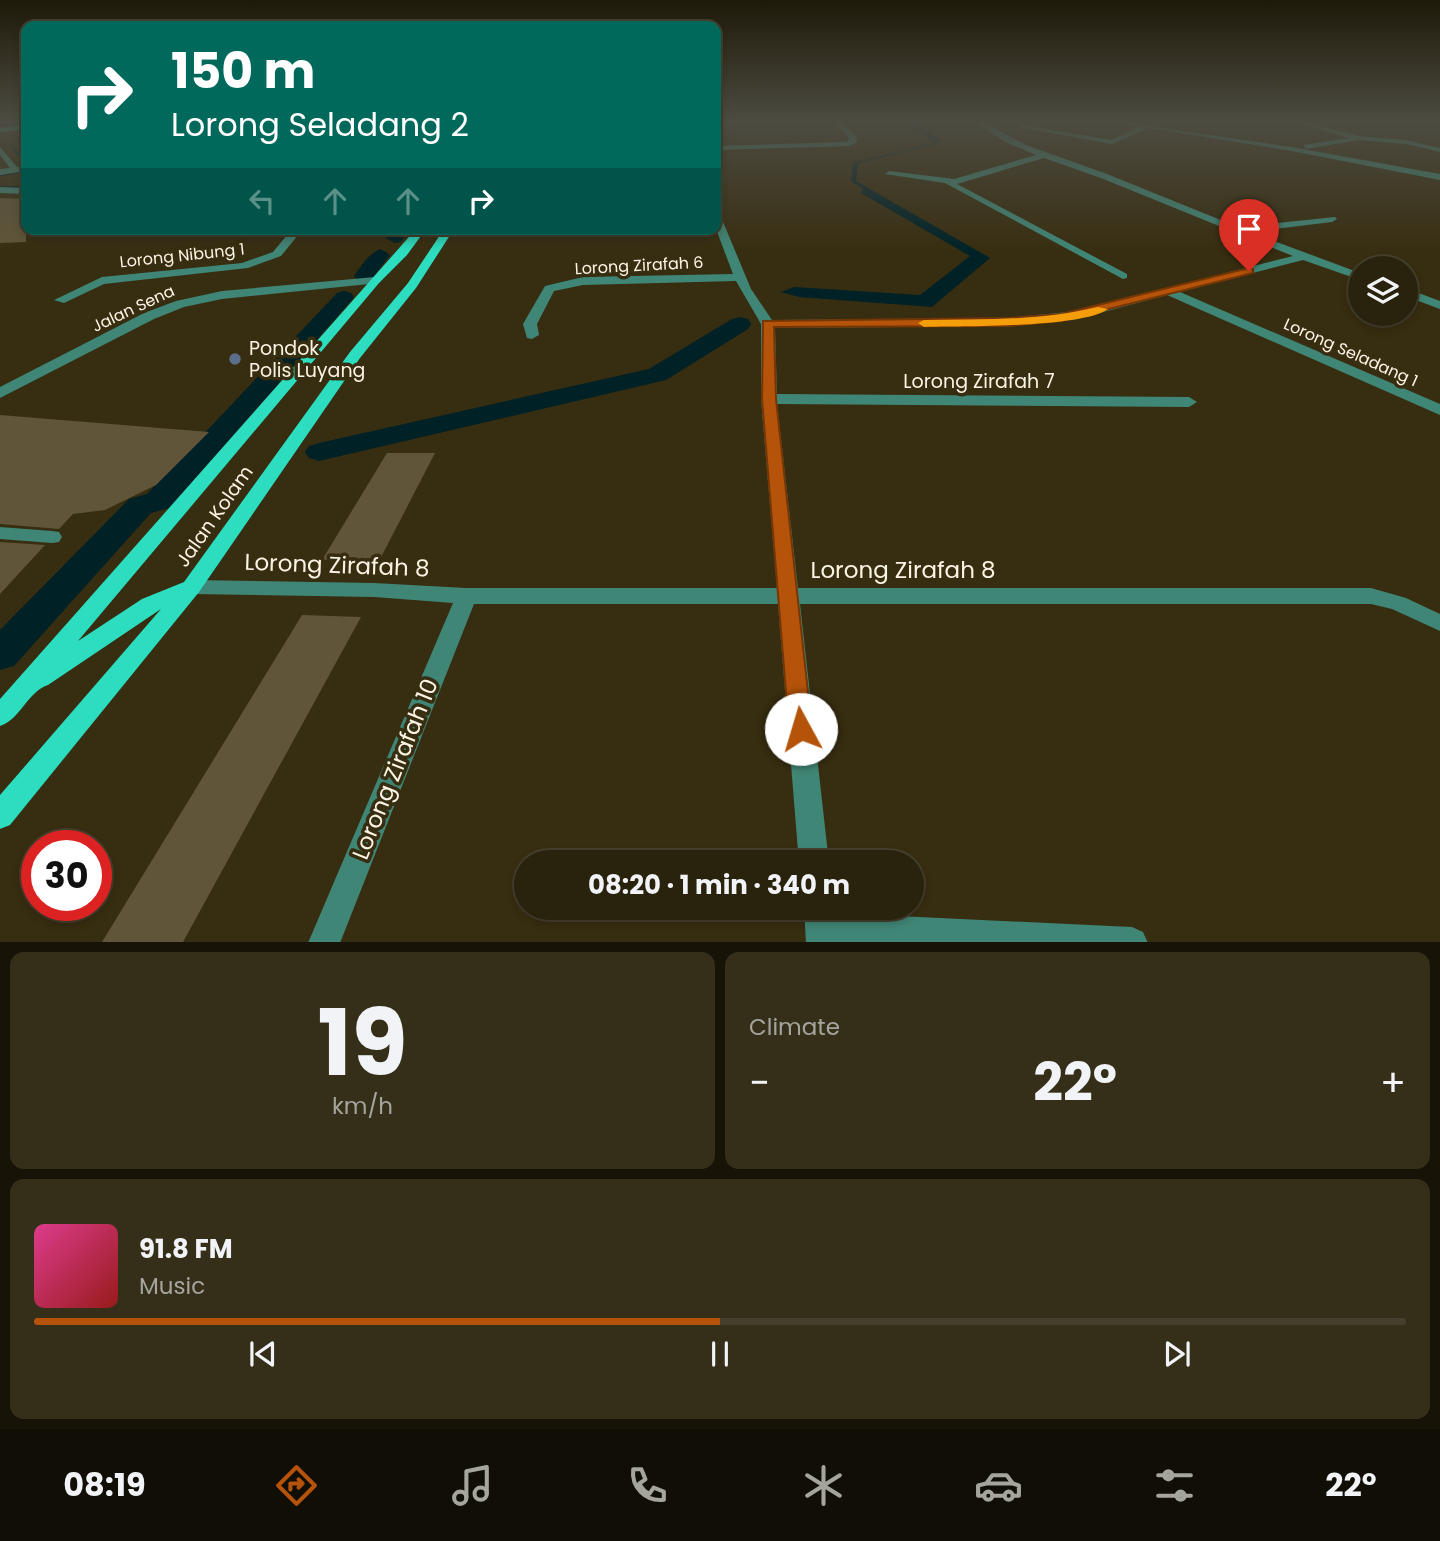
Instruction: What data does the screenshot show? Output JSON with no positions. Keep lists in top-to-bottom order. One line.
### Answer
{"streets":{"main road":["Jalan Kolam"],"street":["Lorong Nibung 1","Lorong Zirafah 6","Jalan Sena","Lorong Seladang 1","Lorong Zirafah 7","Lorong Zirafah 8","Lorong Zirafah 10"]},"crossings":[["Jalan Sena","Jalan Kolam"],["Jalan Kolam","Lorong Zirafah 8"],["Lorong Zirafah 8","Lorong Zirafah 10"]],"places":["Pondok Polis Luyang"],"page":{"turn":["150 m","Lorong Seladang 2"],"limit":"30","trip":"08:20 · 1 min · 340 m","tile":[["19","km/h"],"Climate"],"heat":["−","22°","+"],"song":["91.8 FM","Music"],"tabs":["08:19","22°"]}}
